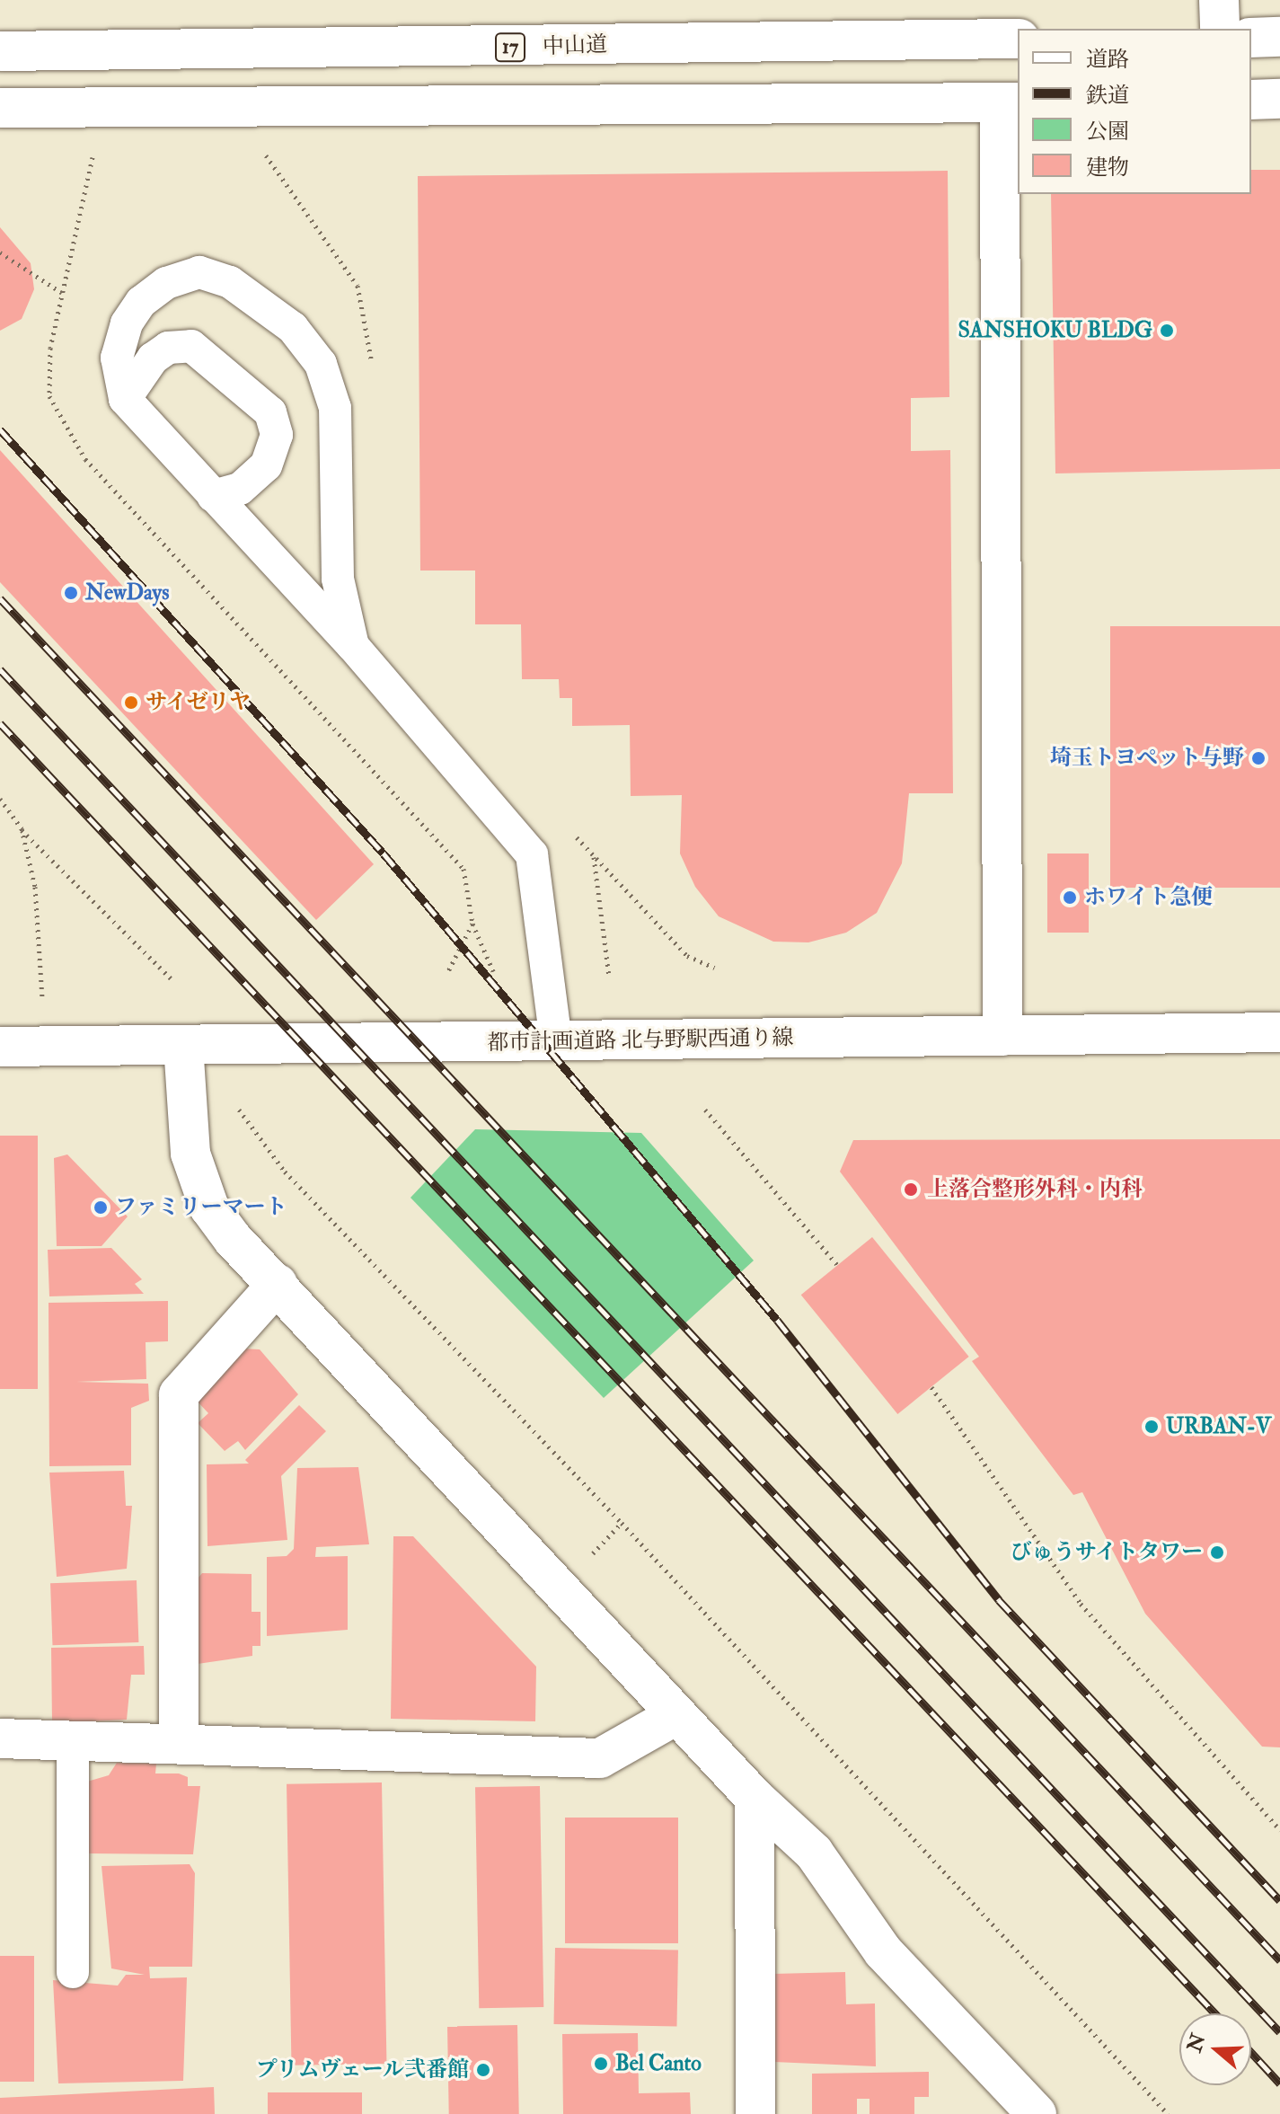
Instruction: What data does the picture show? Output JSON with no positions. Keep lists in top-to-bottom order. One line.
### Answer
{"streets":{"main road":["中山道","17","都市計画道路 北与野駅西通り線"]},"places":["SANSHOKU BLDG","NewDays","サイゼリヤ","埼玉トヨペット与野","ホワイト急便","上落合整形外科・内科","ファミリーマート","URBAN-V","びゅうサイトタワー","Bel Canto","プリムヴェール弐番館"],"legend":["道路","鉄道","公園","建物"],"north":"left"}
